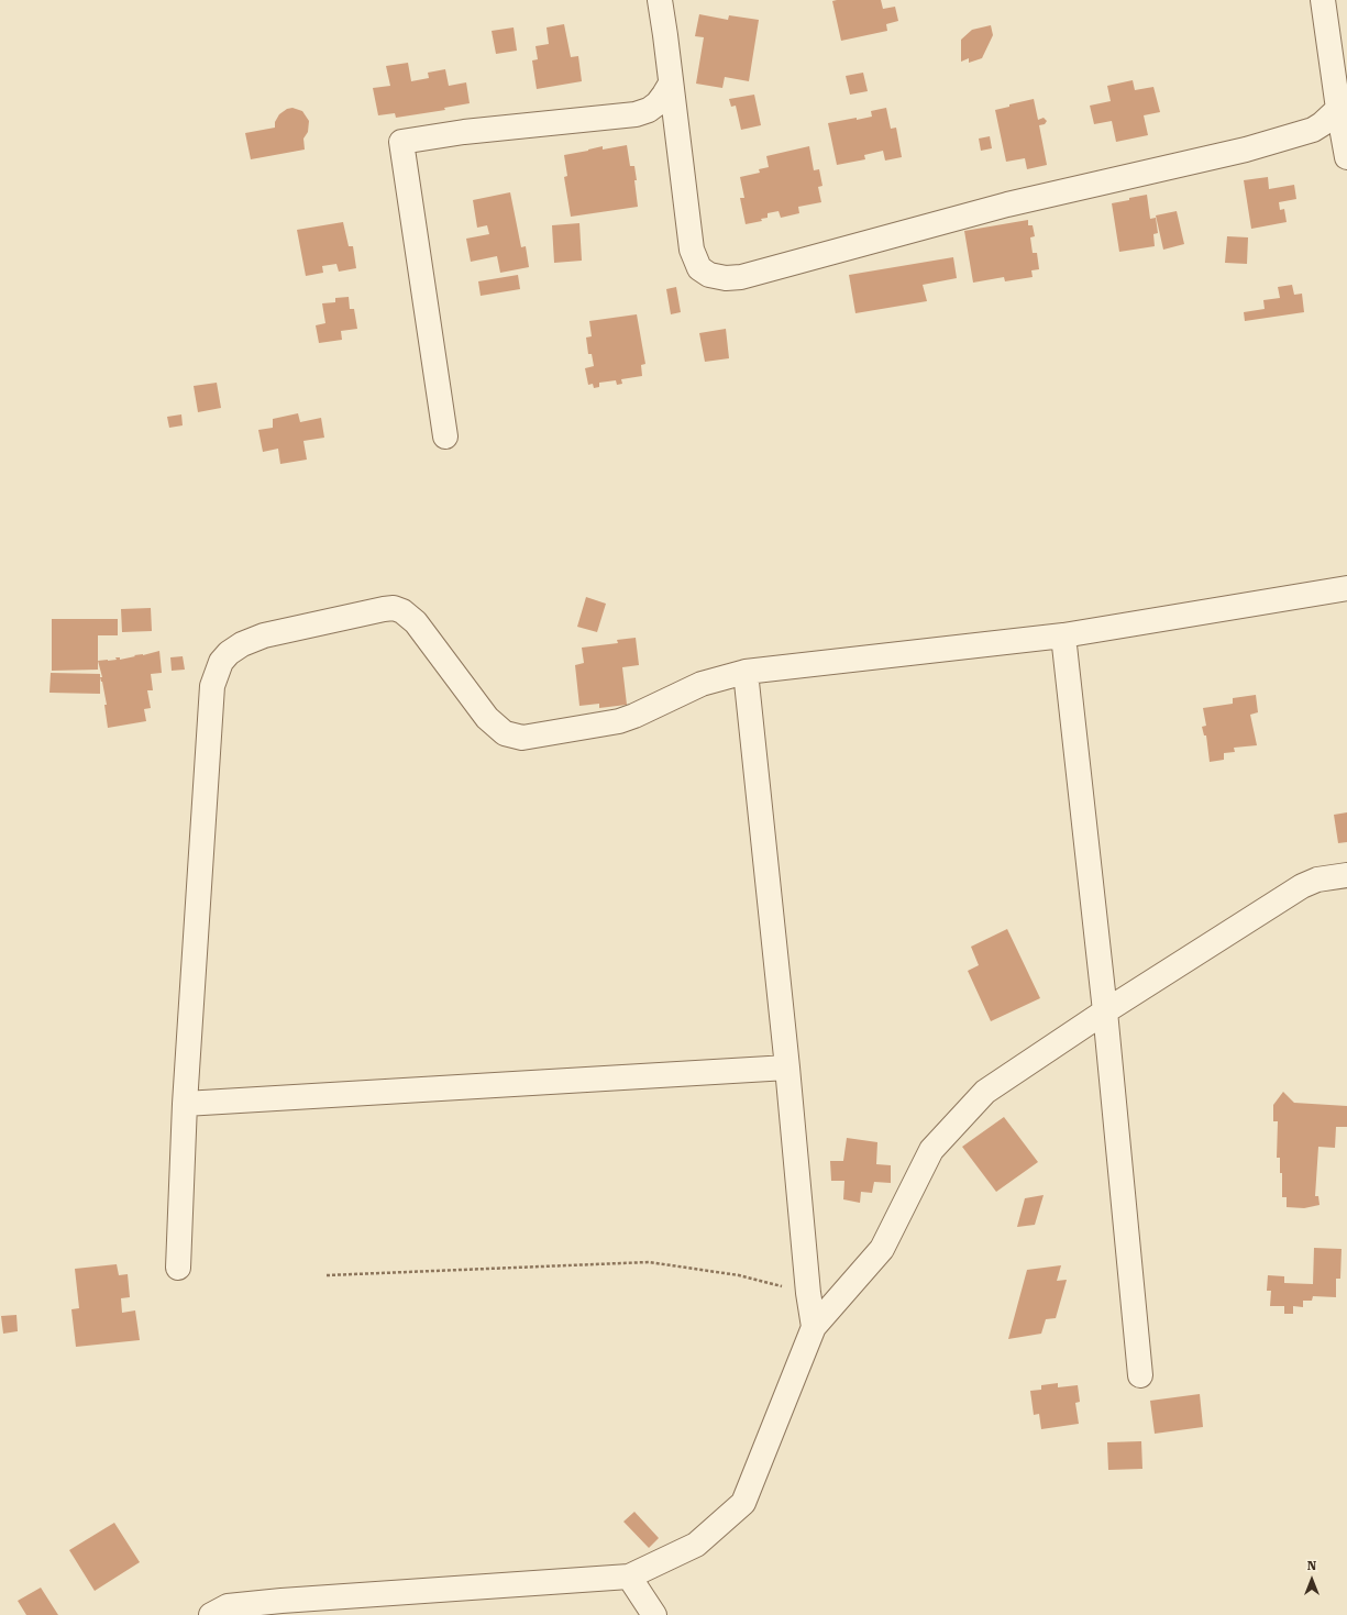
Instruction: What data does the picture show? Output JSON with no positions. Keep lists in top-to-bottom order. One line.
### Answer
{"north":"top"}
